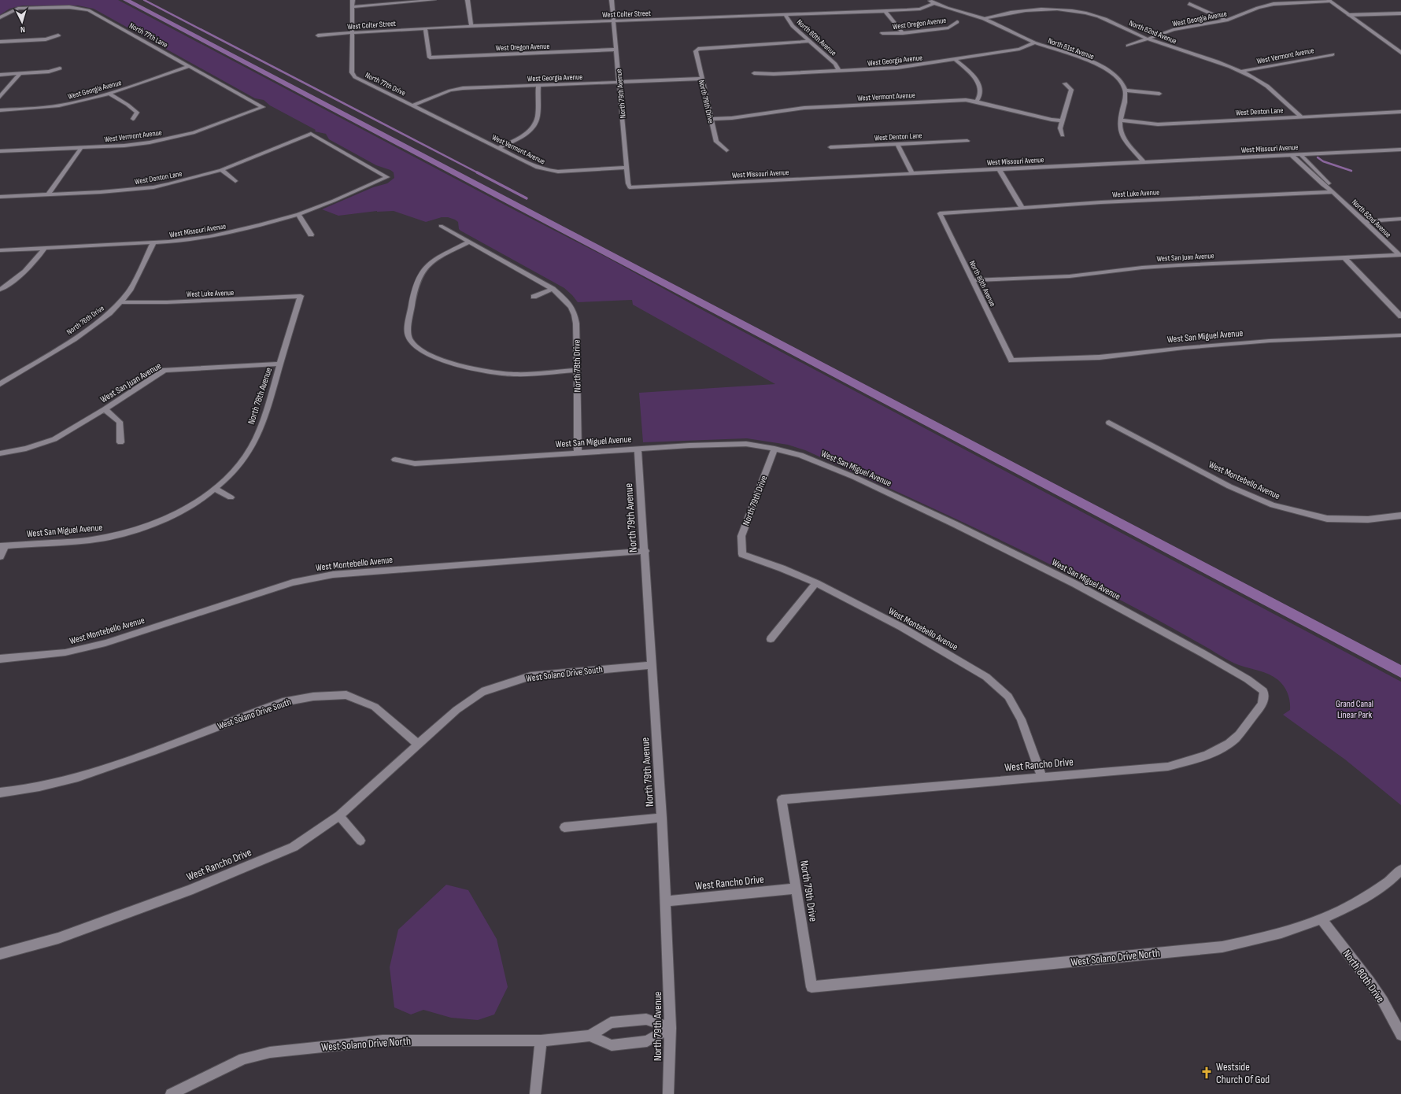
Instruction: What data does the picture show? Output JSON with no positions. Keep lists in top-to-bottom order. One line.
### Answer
{"streets":{"street":["West Colter Street","West Georgia Avenue","West Oregon Avenue","North 82nd Avenue","North 77th Lane","North 80th Avenue","North 81st Avenue","West Vermont Avenue","North 77th Drive","North 79th Avenue","North 79th Drive","West Denton Lane","West Missouri Avenue","West Luke Avenue","West San Juan Avenue","North 76th Drive","West San Miguel Avenue","North 78th Drive","North 78th Avenue","West Montebello Avenue","West Solano Drive South","West Rancho Drive","West Solano Drive North","North 80th Drive"]},"crossings":[["West Colter Street","West Oregon Avenue"],["West Colter Street","North 80th Avenue"],["West Colter Street","North 81st Avenue"],["West Colter Street","North 77th Drive"],["West Colter Street","North 79th Avenue"],["West Georgia Avenue","North 82nd Avenue"],["West Georgia Avenue","North 77th Lane"],["West Georgia Avenue","North 80th Avenue"],["West Georgia Avenue","North 81st Avenue"],["West Georgia Avenue","West Vermont Avenue"],["West Georgia Avenue","North 77th Drive"],["West Georgia Avenue","North 79th Avenue"],["West Georgia Avenue","North 79th Drive"],["West Oregon Avenue","North 79th Avenue"],["North 82nd Avenue","North 81st Avenue"],["North 82nd Avenue","West Vermont Avenue"],["North 82nd Avenue","West Denton Lane"],["North 82nd Avenue","West Missouri Avenue"],["North 82nd Avenue","West Luke Avenue"],["North 82nd Avenue","West San Juan Avenue"],["North 77th Lane","West Vermont Avenue"],["North 80th Avenue","North 79th Drive"],["North 80th Avenue","West Luke Avenue"],["North 80th Avenue","West San Juan Avenue"],["North 80th Avenue","West San Miguel Avenue"],["West Vermont Avenue","North 77th Drive"],["West Vermont Avenue","North 79th Avenue"],["West Vermont Avenue","North 79th Drive"],["North 79th Avenue","West Missouri Avenue"],["North 79th Avenue","West San Miguel Avenue"],["North 79th Avenue","West Montebello Avenue"],["North 79th Avenue","West Solano Drive South"],["North 79th Avenue","West Rancho Drive"],["North 79th Avenue","West Solano Drive North"],["North 79th Drive","West San Miguel Avenue"],["North 79th Drive","West Montebello Avenue"],["North 79th Drive","West Rancho Drive"],["North 79th Drive","West Solano Drive North"],["West Denton Lane","West Missouri Avenue"],["West Missouri Avenue","North 76th Drive"],["West Luke Avenue","North 76th Drive"],["West Luke Avenue","North 78th Avenue"],["West San Juan Avenue","North 78th Avenue"],["West San Miguel Avenue","North 78th Drive"],["West San Miguel Avenue","North 78th Avenue"],["West San Miguel Avenue","West Rancho Drive"],["West Montebello Avenue","West Rancho Drive"],["West Solano Drive South","West Rancho Drive"],["West Solano Drive North","North 80th Drive"]],"parks":["Grand Canal Linear Park"],"places":{"church":["Westside Church Of God"]},"north":"bottom"}
